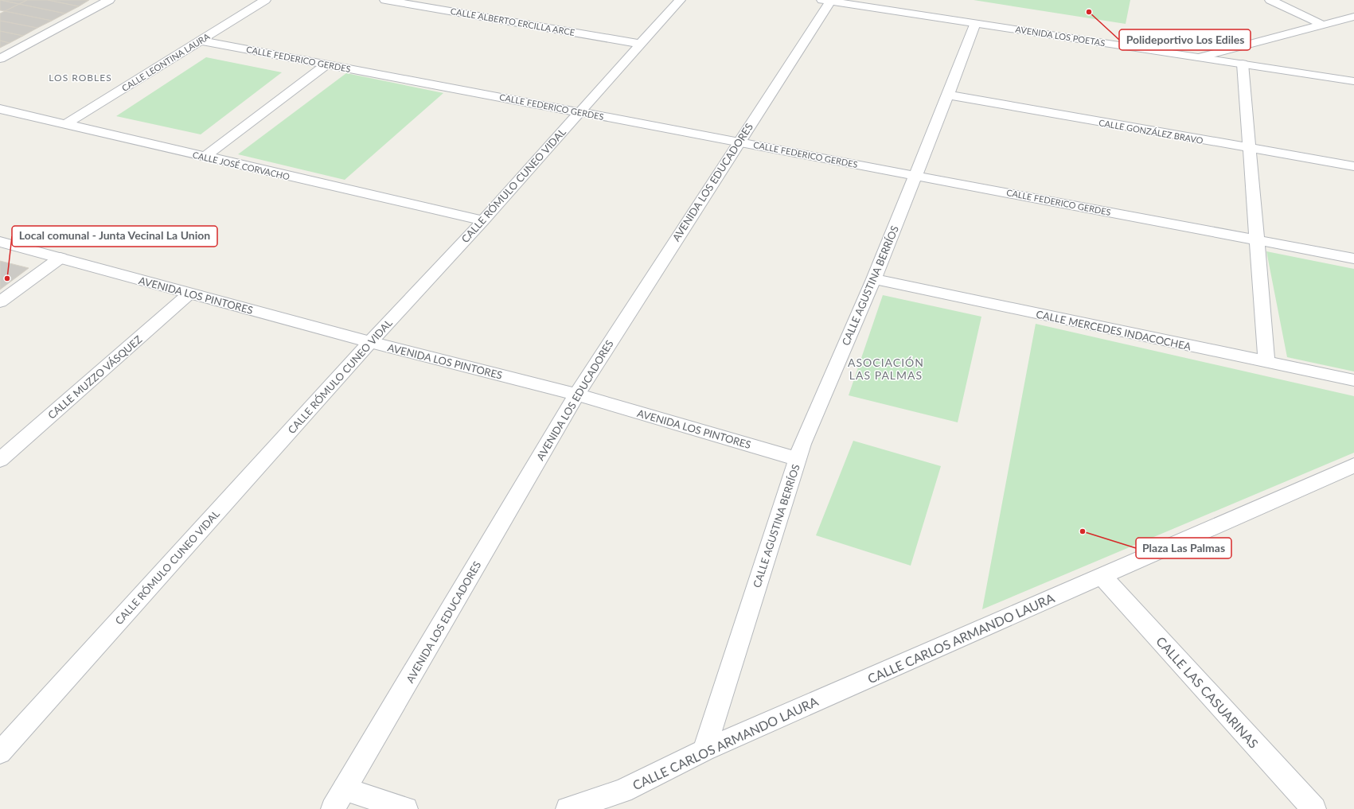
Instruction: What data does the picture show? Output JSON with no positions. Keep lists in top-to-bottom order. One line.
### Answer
{"streets":{"street":["CALLE ALBERTO ERCILLA ARCE","AVENIDA LOS POETAS","CALLE FEDERICO GERDES","CALLE LEONTINA LAURA","CALLE GONZÁLEZ BRAVO","CALLE JOSÉ CORVACHO","AVENIDA LOS EDUCADORES","CALLE RÓMULO CUNEO VIDAL","CALLE AGUSTINA BERRÍOS","AVENIDA LOS PINTORES","CALLE MERCEDES INDACOCHEA","CALLE MUZZO VÁSQUEZ","CALLE CARLOS ARMANDO LAURA","CALLE LAS CASUARINAS"]},"crossings":[["CALLE ALBERTO ERCILLA ARCE","CALLE RÓMULO CUNEO VIDAL"],["AVENIDA LOS POETAS","AVENIDA LOS EDUCADORES"],["AVENIDA LOS POETAS","CALLE AGUSTINA BERRÍOS"],["CALLE FEDERICO GERDES","CALLE LEONTINA LAURA"],["CALLE FEDERICO GERDES","AVENIDA LOS EDUCADORES"],["CALLE FEDERICO GERDES","CALLE RÓMULO CUNEO VIDAL"],["CALLE FEDERICO GERDES","CALLE AGUSTINA BERRÍOS"],["CALLE LEONTINA LAURA","CALLE JOSÉ CORVACHO"],["CALLE GONZÁLEZ BRAVO","CALLE AGUSTINA BERRÍOS"],["CALLE JOSÉ CORVACHO","CALLE RÓMULO CUNEO VIDAL"],["AVENIDA LOS EDUCADORES","AVENIDA LOS PINTORES"],["CALLE RÓMULO CUNEO VIDAL","AVENIDA LOS PINTORES"],["CALLE AGUSTINA BERRÍOS","AVENIDA LOS PINTORES"],["CALLE AGUSTINA BERRÍOS","CALLE MERCEDES INDACOCHEA"],["CALLE AGUSTINA BERRÍOS","CALLE CARLOS ARMANDO LAURA"],["AVENIDA LOS PINTORES","CALLE MUZZO VÁSQUEZ"],["CALLE CARLOS ARMANDO LAURA","CALLE LAS CASUARINAS"]],"districts":["LOS ROBLES","ASOCIACIÓN LAS PALMAS"],"places":["Polideportivo Los Ediles","Local comunal - Junta Vecinal La Union","Plaza Las Palmas"]}
